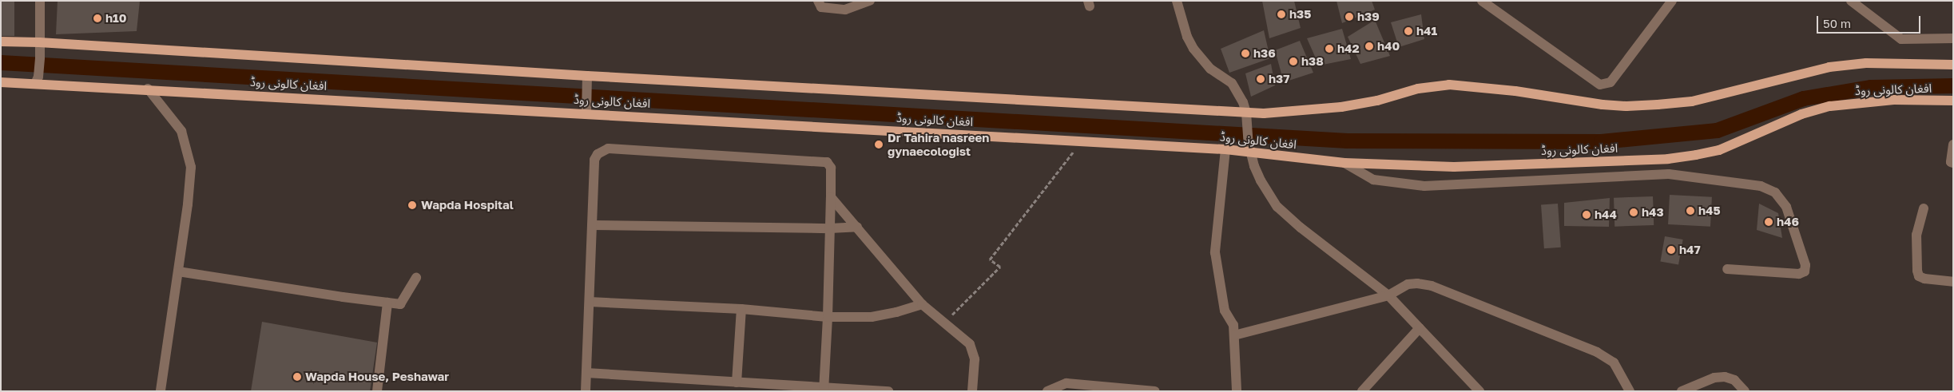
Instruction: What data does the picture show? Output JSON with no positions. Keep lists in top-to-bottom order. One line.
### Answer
{"streets":{"main road":["افغان کالونی روڈ"]},"places":["h35","h39","h10","h41","h40","h42","h36","h38","h37","Dr Tahira nasreen gynaecologist","Wapda Hospital","h45","h43","h44","h46","h47","Wapda House, Peshawar"],"scale_bar":"50 m"}
